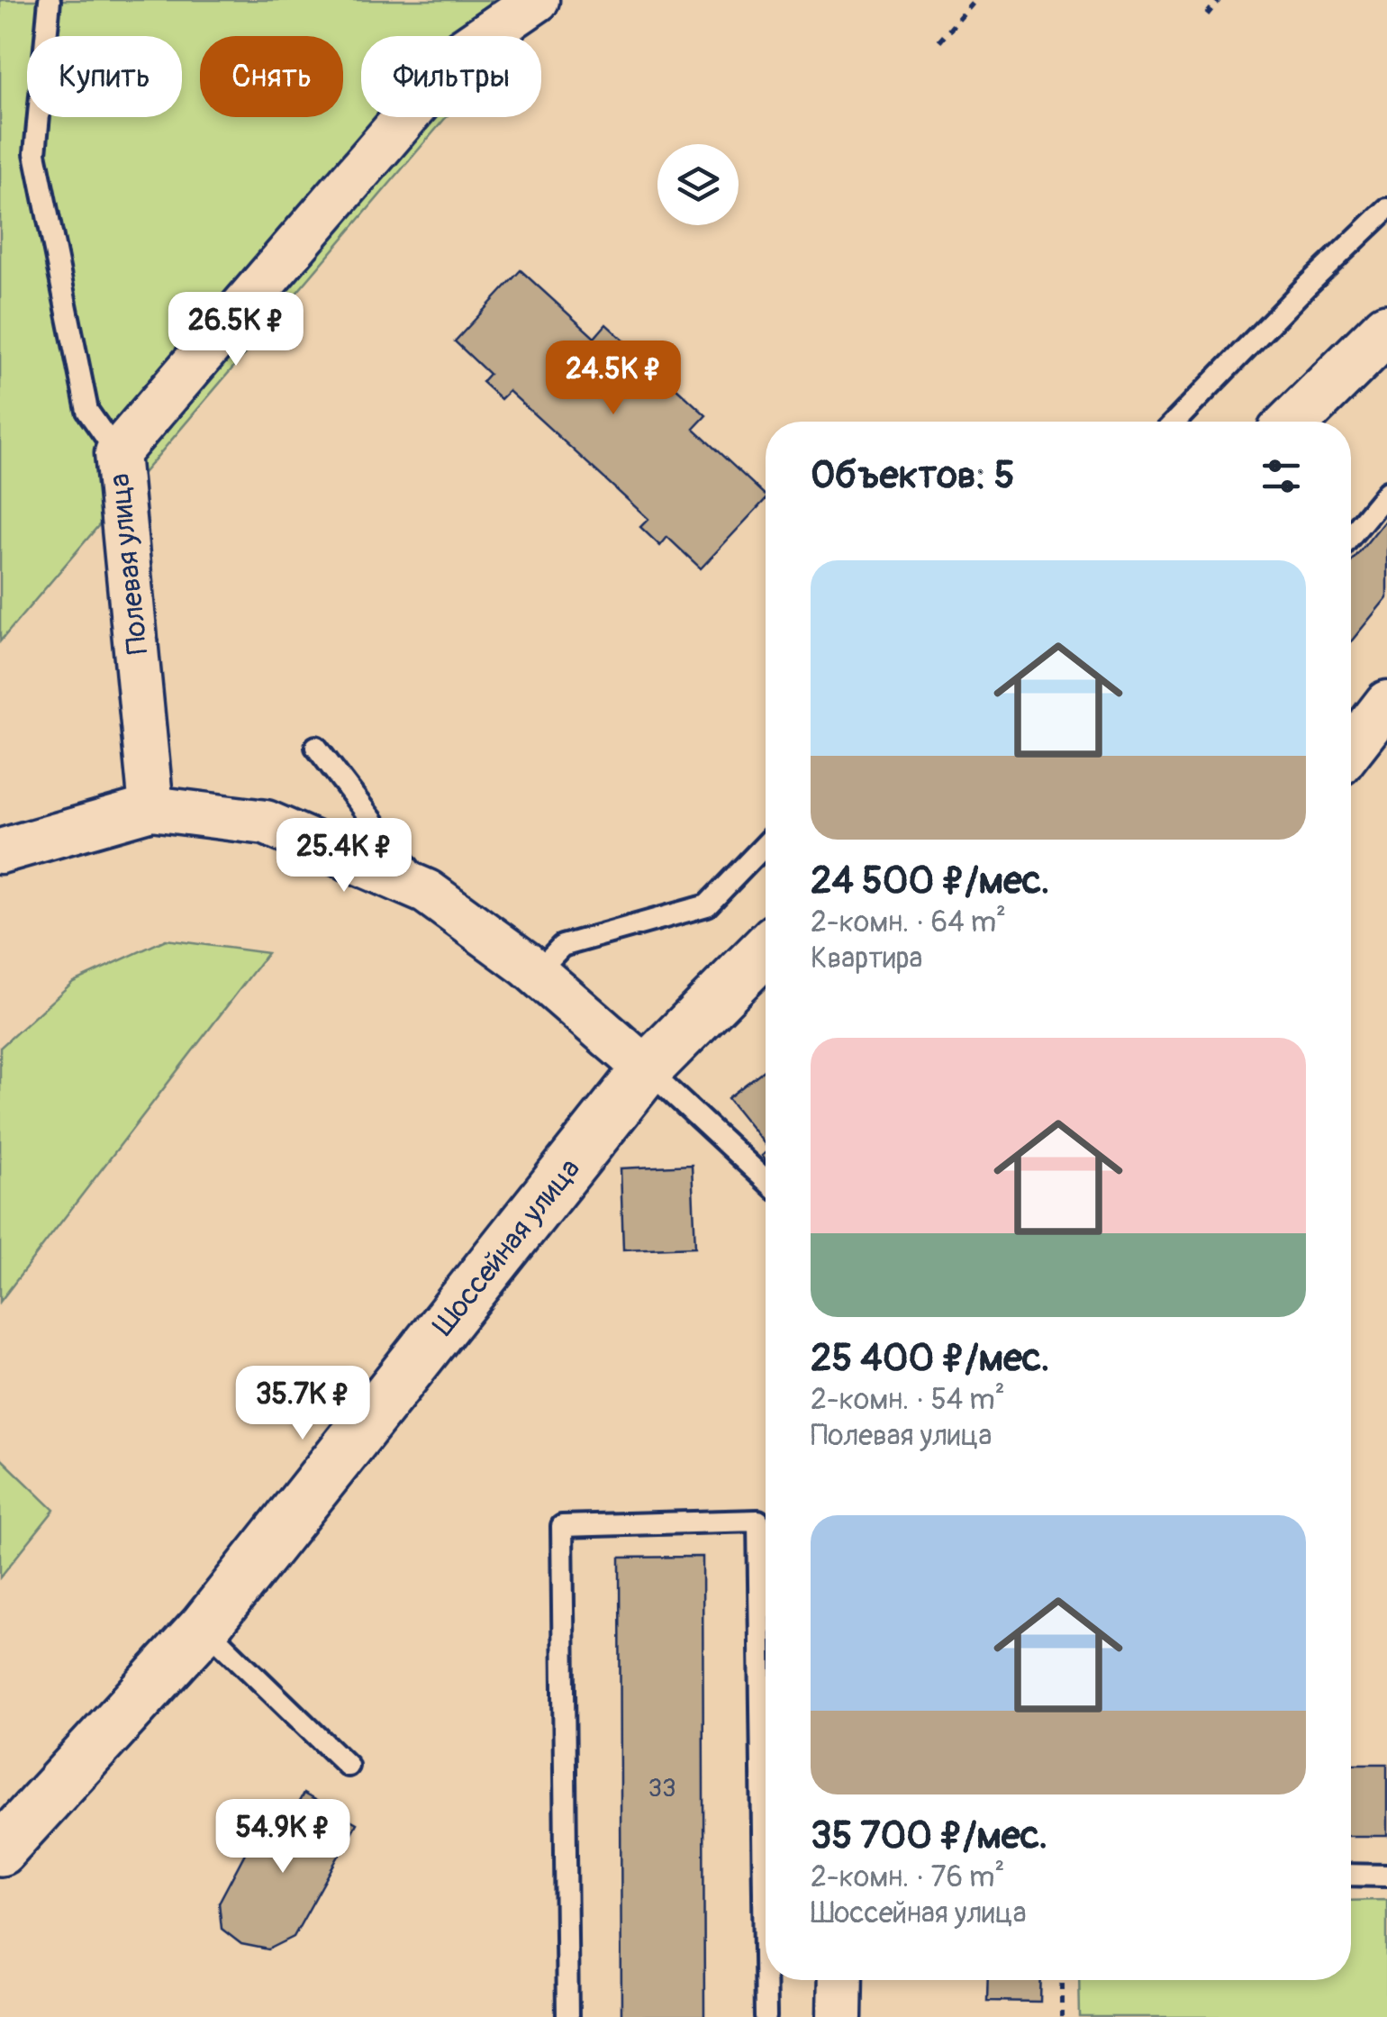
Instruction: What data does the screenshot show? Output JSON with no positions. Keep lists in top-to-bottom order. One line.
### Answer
{"streets":{"main road":["Шоссейная улица"],"street":["Полевая улица"]},"house_numbers":["33"],"page":{"chip":["Купить","Снять","Фильтры"],"price":["26.5K ₽","24.5K ₽","25.4K ₽","35.7K ₽","54.9K ₽"],"heading":"Объектов: 5","list":[{"name":"24 500 ₽/мес.","note":"2-комн. · 64 m² · Квартира"},{"name":"25 400 ₽/мес.","note":"2-комн. · 54 m² · Полевая улица"},{"name":"35 700 ₽/мес.","note":"2-комн. · 76 m² · Шоссейная улица"}]}}
